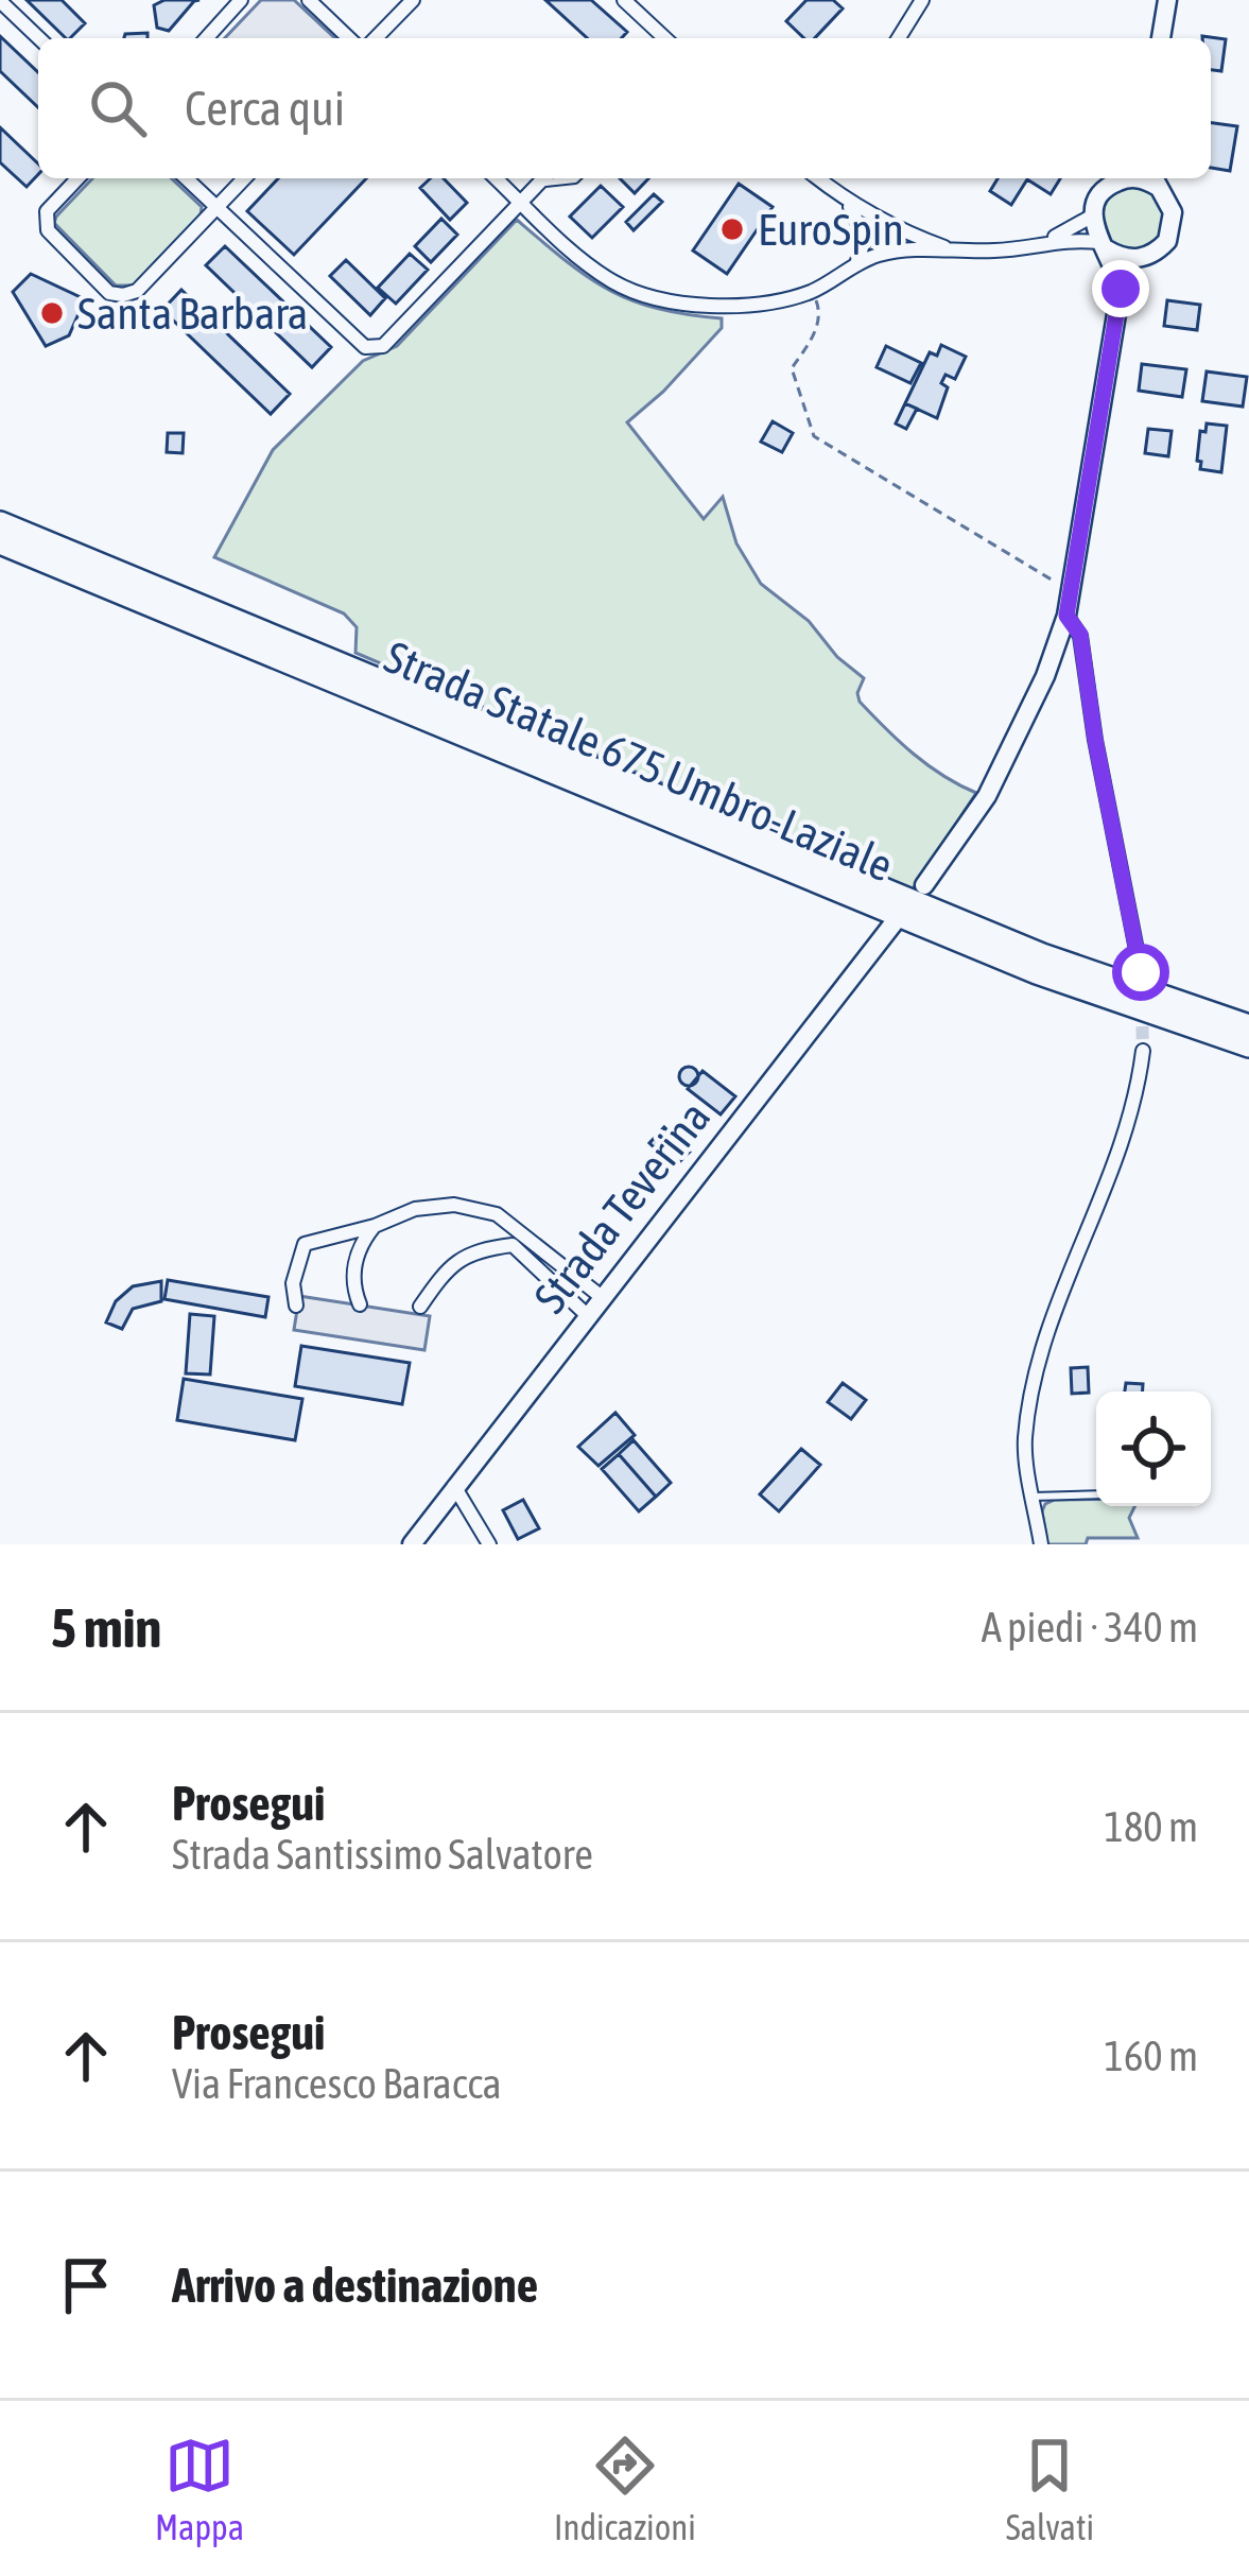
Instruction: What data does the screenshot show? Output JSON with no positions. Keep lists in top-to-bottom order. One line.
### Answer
{"streets":{"highway":["Strada Statale 675 Umbro-Laziale"],"main road":["Strada Teverina"]},"places":["EuroSpin","Santa Barbara"],"page":{"search":"Cerca qui","heading":["5 min","A piedi · 340 m"],"list":[["Prosegui","Strada Santissimo Salvatore","180 m"],["Prosegui","Via Francesco Baracca","160 m"],"Arrivo a destinazione"],"nav":["Mappa","Indicazioni","Salvati"]}}
